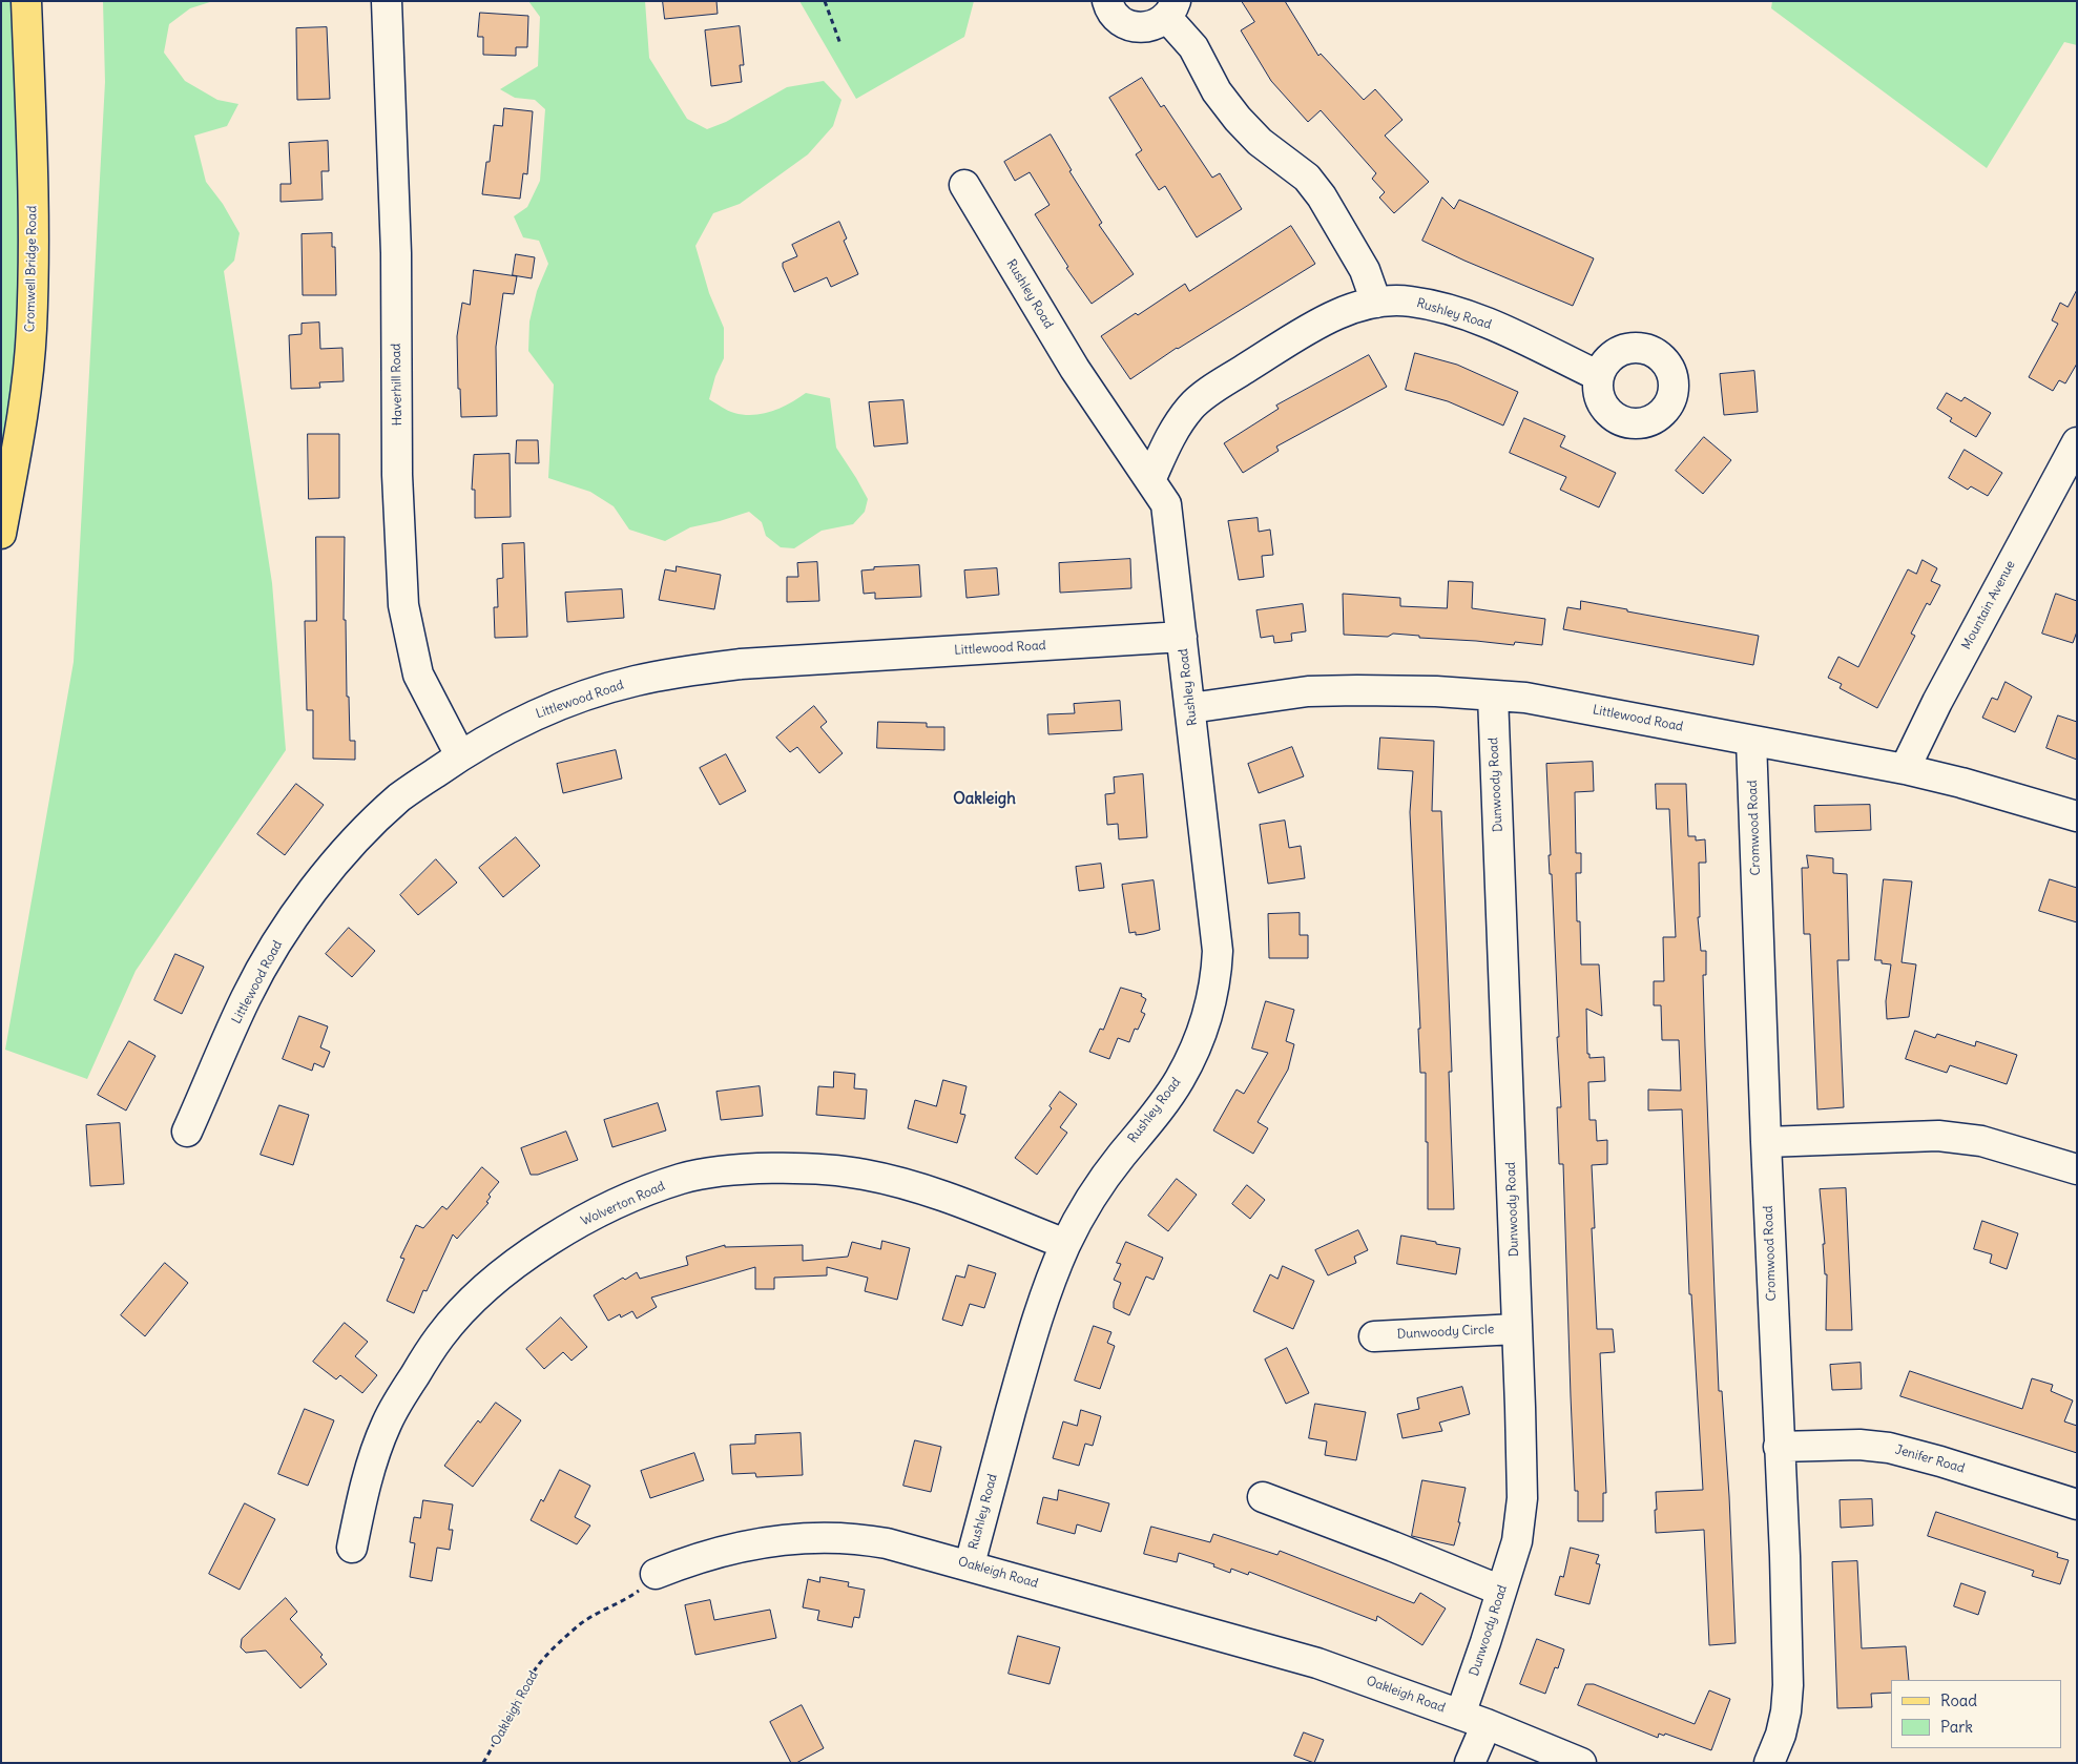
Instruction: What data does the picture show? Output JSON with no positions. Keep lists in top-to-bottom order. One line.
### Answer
{"streets":{"main road":["Cromwell Bridge Road"],"street":["Rushley Road","Haverhill Road","Mountain Avenue","Littlewood Road","Dunwoody Road","Cromwood Road","Wolverton Road","Dunwoody Circle","Jenifer Road","Oakleigh Road"]},"crossings":[["Rushley Road","Littlewood Road"],["Rushley Road","Wolverton Road"],["Rushley Road","Oakleigh Road"],["Haverhill Road","Littlewood Road"],["Mountain Avenue","Littlewood Road"],["Littlewood Road","Dunwoody Road"],["Littlewood Road","Cromwood Road"],["Dunwoody Road","Dunwoody Circle"],["Dunwoody Road","Oakleigh Road"],["Cromwood Road","Jenifer Road"]],"districts":["Oakleigh"],"legend":["Road","Park"]}
